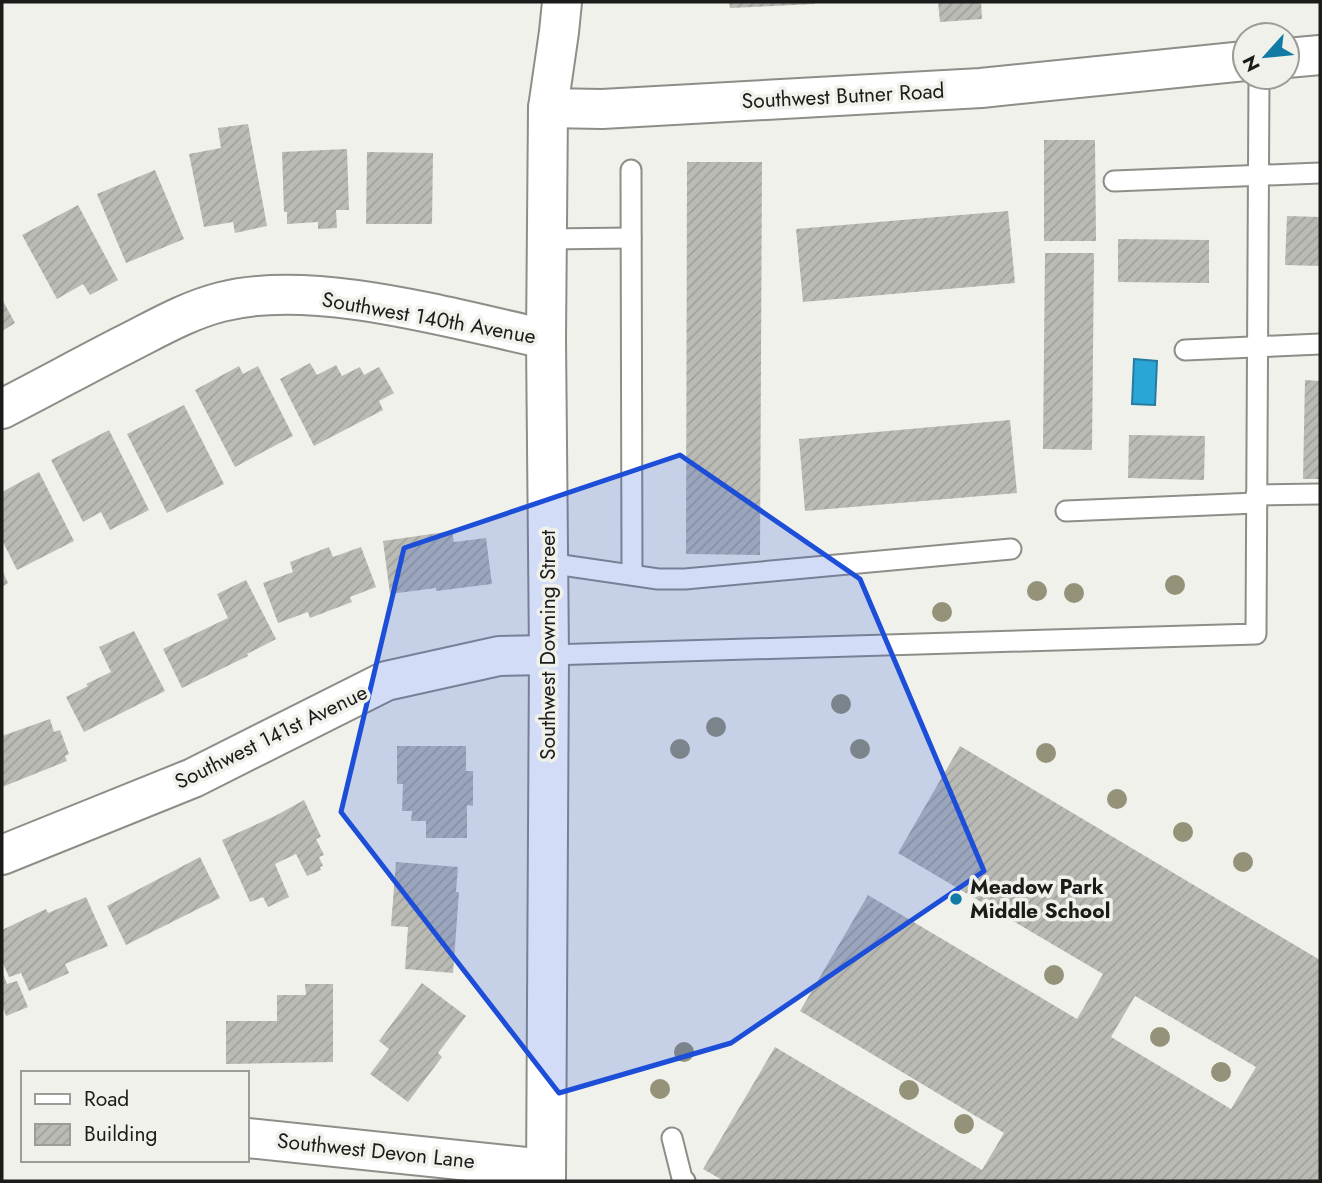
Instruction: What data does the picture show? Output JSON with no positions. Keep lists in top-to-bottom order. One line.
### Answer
{"streets":{"street":["Southwest Butner Road","Southwest 140th Avenue","Southwest Downing Street","Southwest 141st Avenue","Southwest Devon Lane"]},"crossings":[["Southwest Butner Road","Southwest Downing Street"],["Southwest 140th Avenue","Southwest Downing Street"],["Southwest Downing Street","Southwest 141st Avenue"],["Southwest Downing Street","Southwest Devon Lane"]],"places":["Meadow Park Middle School"],"legend":["Road","Building"],"north":"bottom left"}
